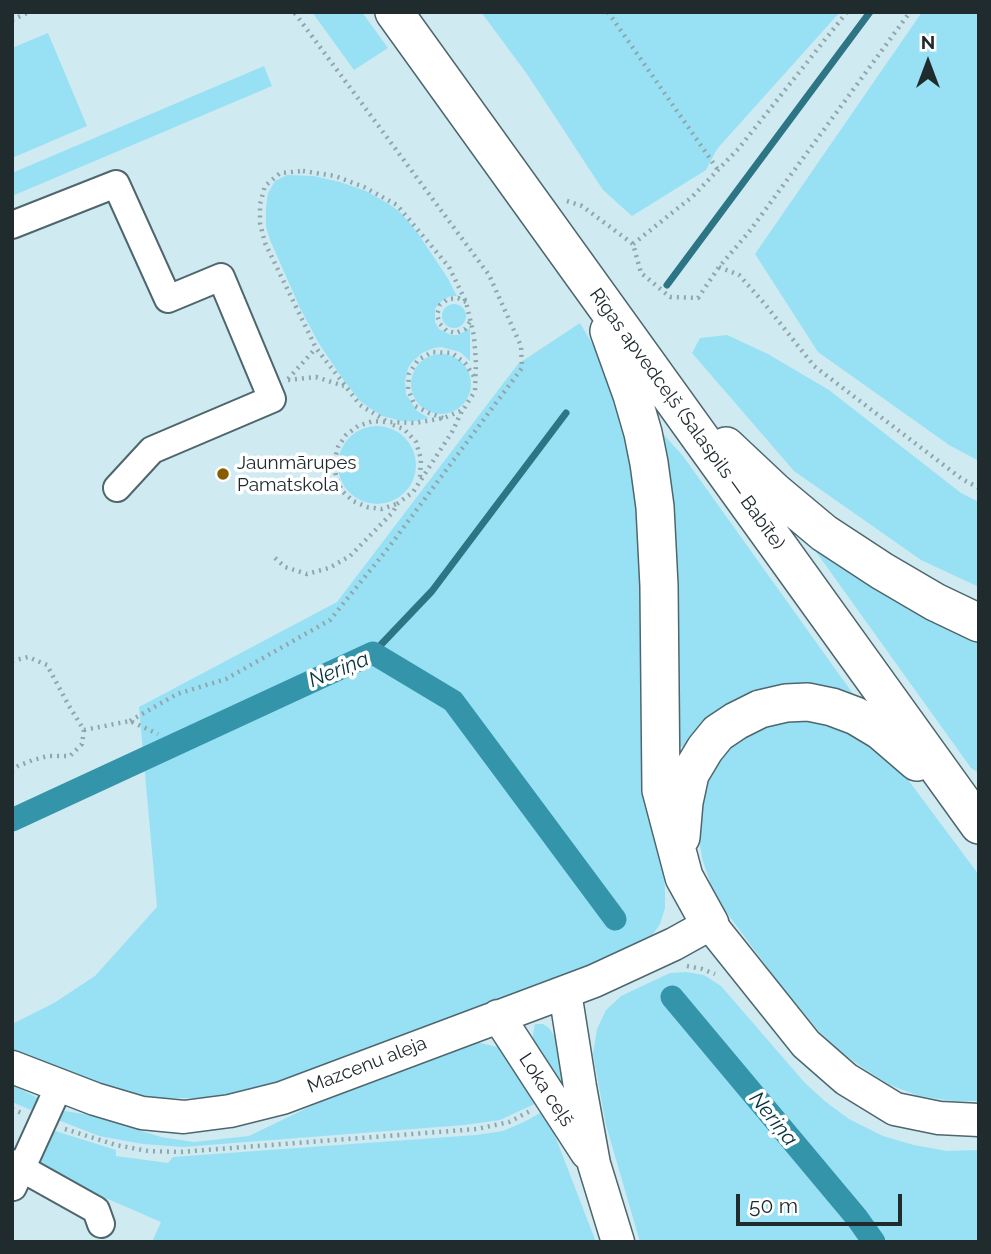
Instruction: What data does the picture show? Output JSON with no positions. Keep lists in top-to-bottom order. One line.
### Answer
{"streets":{"highway":["Rīgas apvedceļš (Salaspils — Babīte)"],"main road":["Mazcenu aleja","Loka ceļš"]},"crossings":[["Mazcenu aleja","Loka ceļš"]],"water":["Neriņa"],"places":["Jaunmārupes Pamatskola"],"scale_bar":"50 m","north":"top"}
